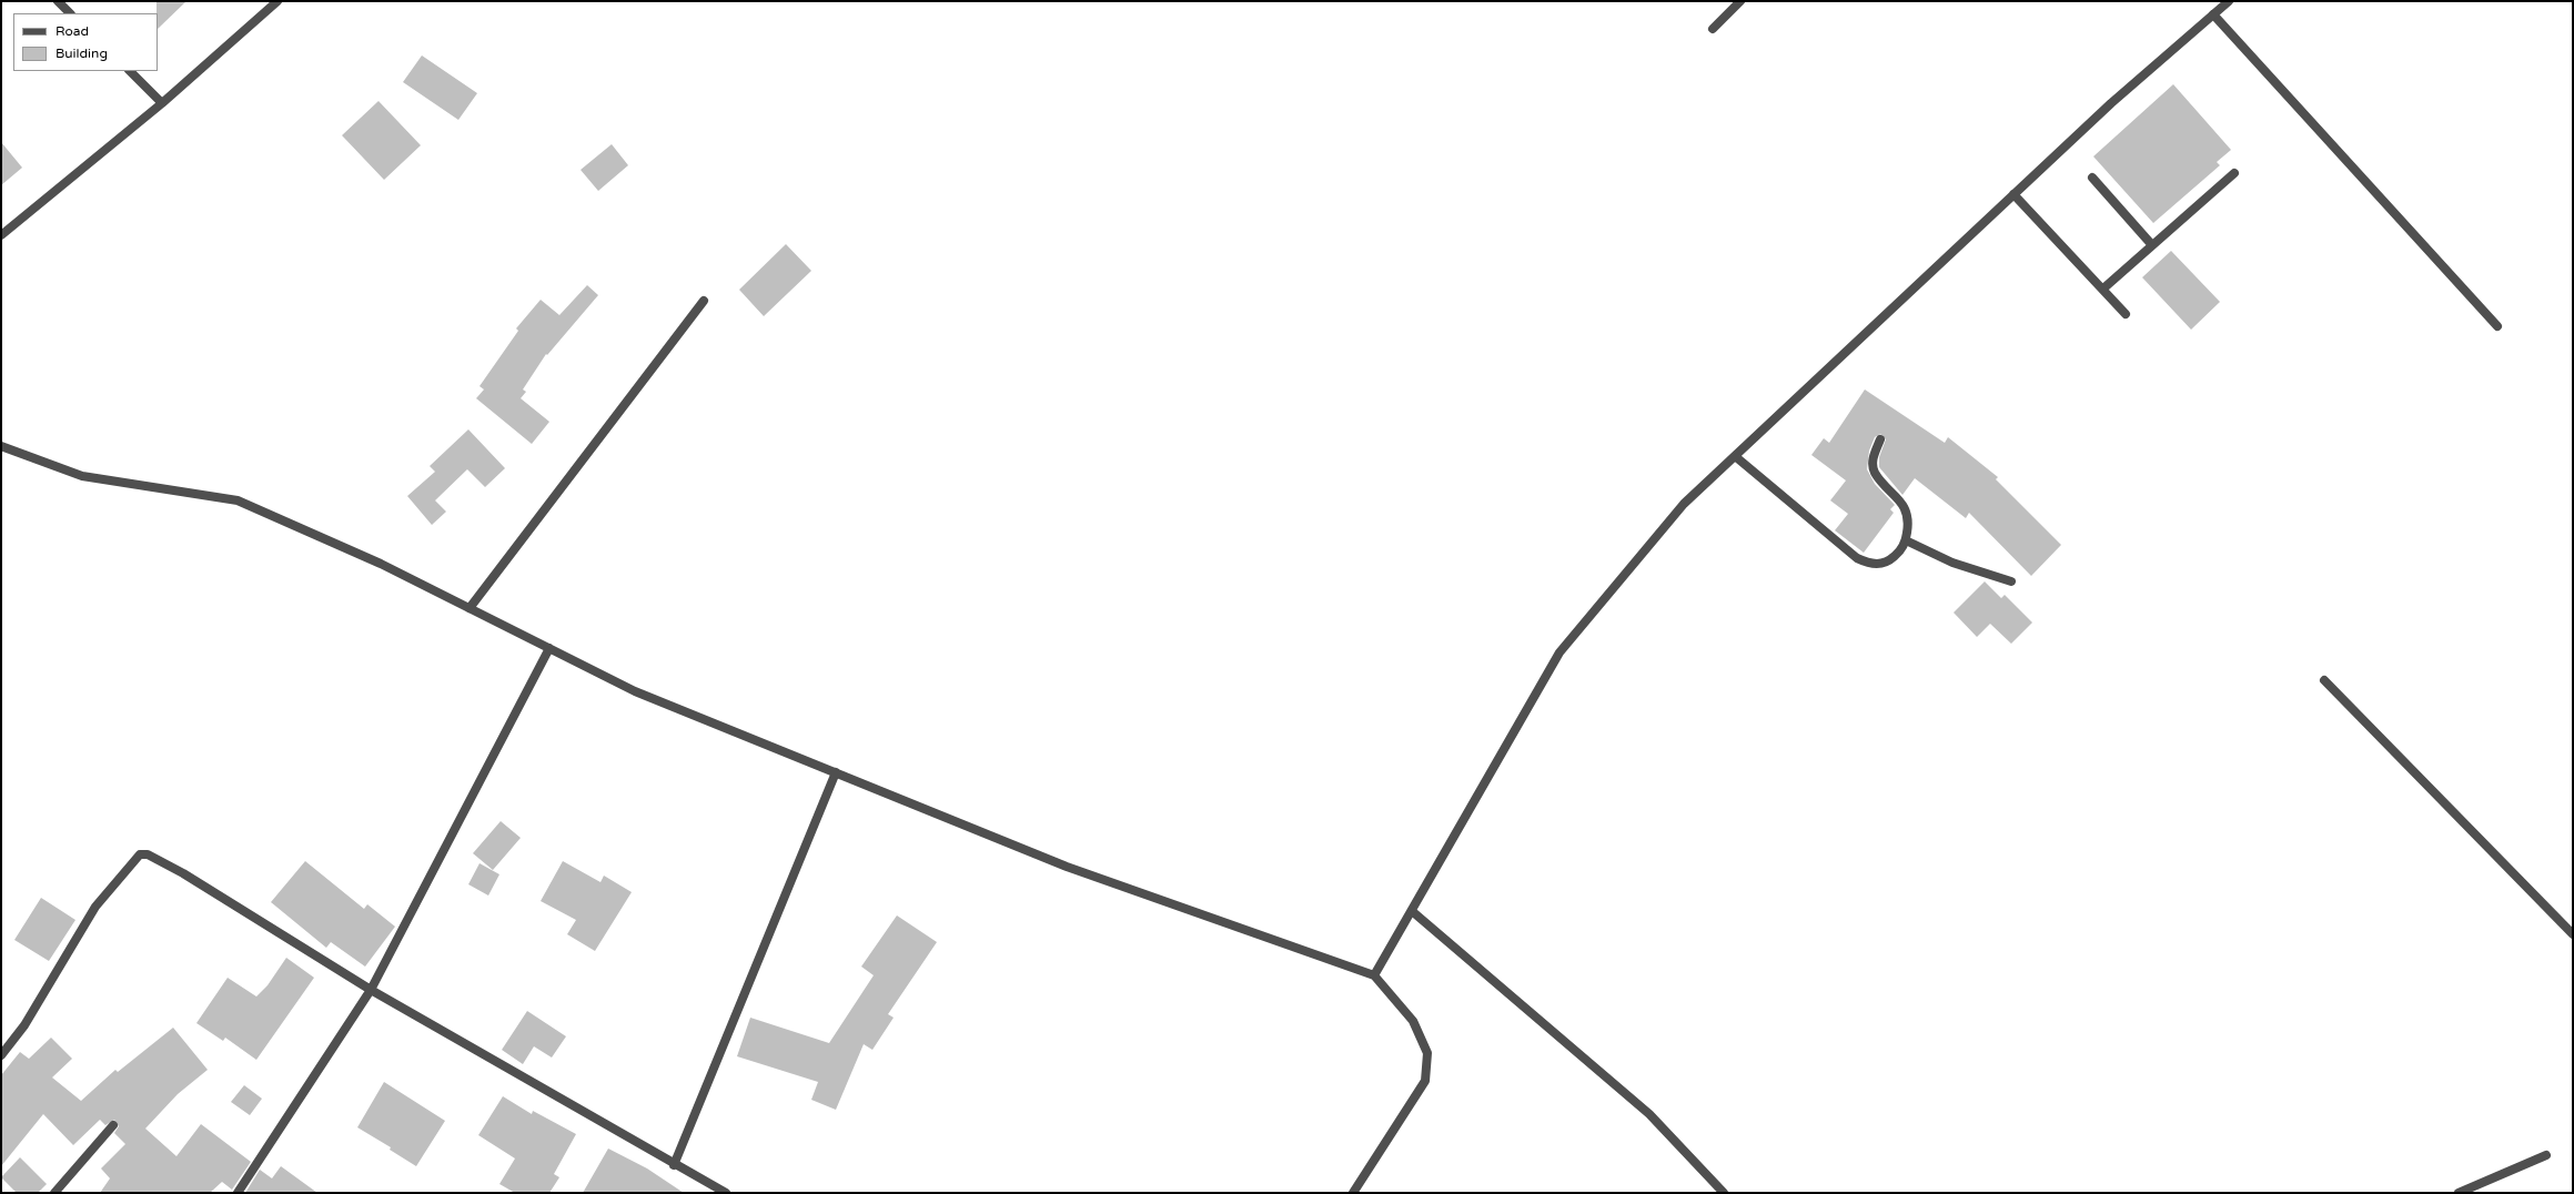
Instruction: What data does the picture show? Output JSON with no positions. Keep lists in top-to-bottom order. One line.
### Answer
{"legend":["Road","Building"]}
